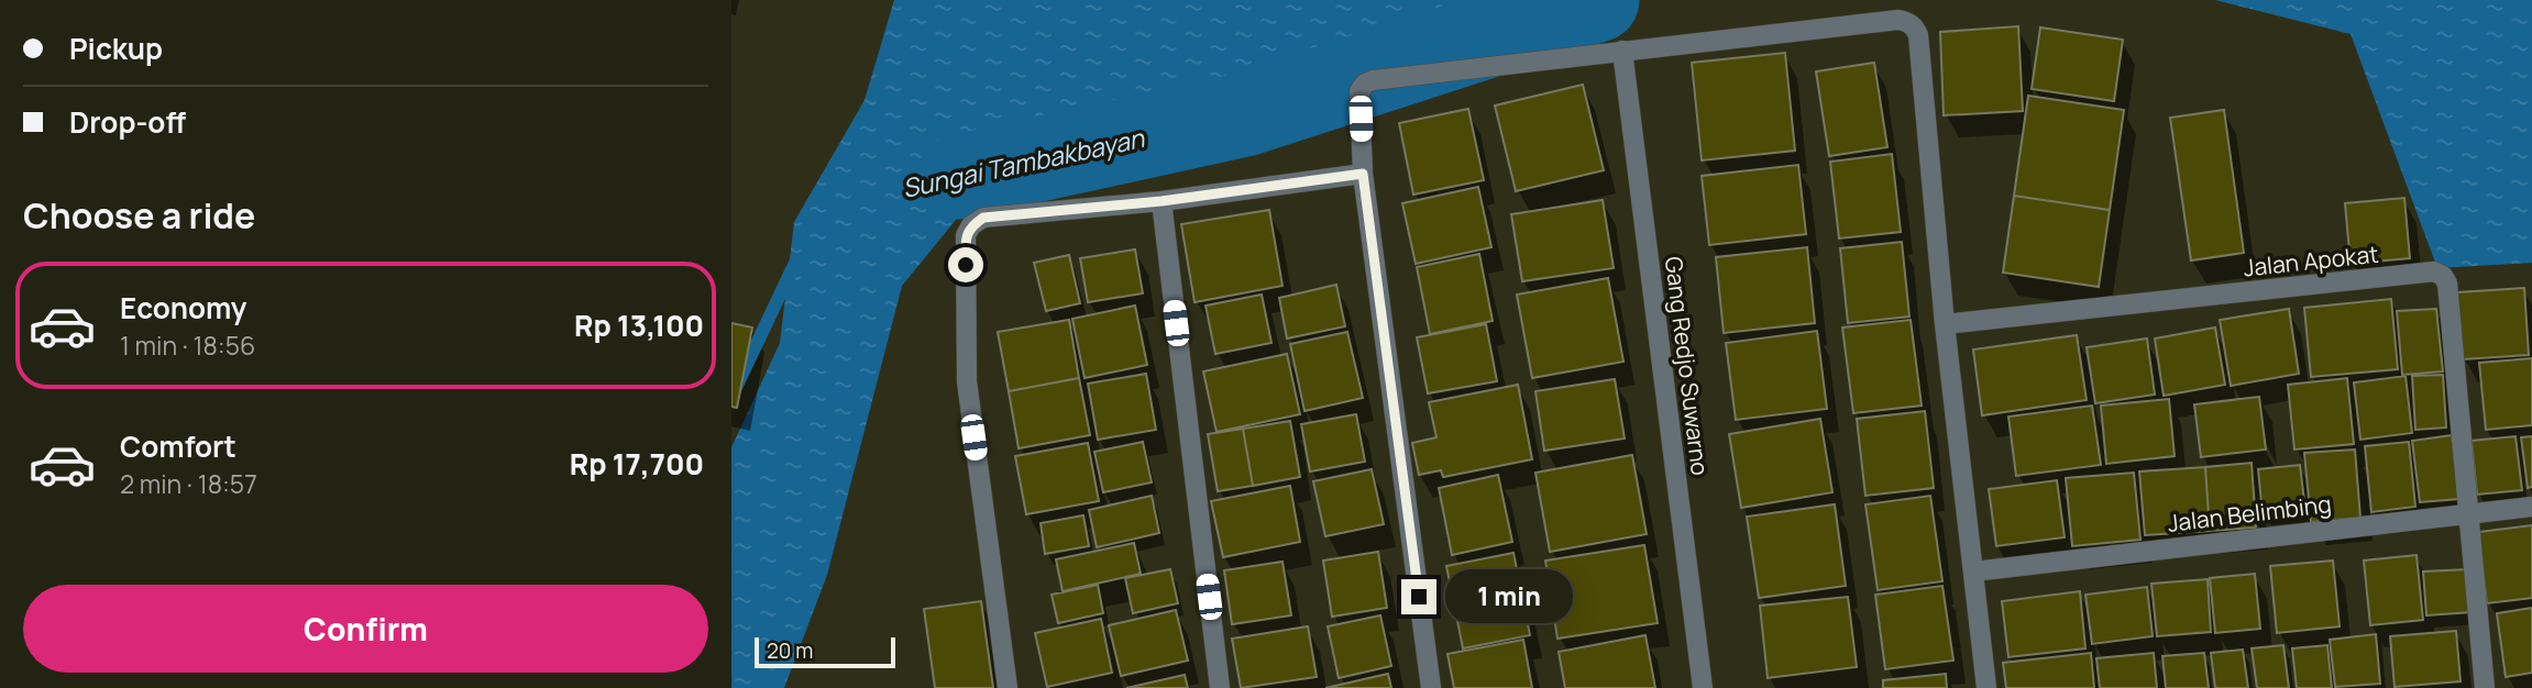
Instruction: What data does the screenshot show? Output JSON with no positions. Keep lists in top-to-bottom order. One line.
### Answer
{"streets":{"street":["Jalan Apokat","Gang Redjo Suwarno","Jalan Belimbing"]},"crossings":[["Jalan Apokat","Jalan Belimbing"]],"water":["Sungai Tambakbayan"],"scale_bar":"20 m","page":{"banner":["Pickup","Drop-off"],"heading":"Choose a ride","list":[{"name":"Economy","note":"1 min · 18:56","value":"Rp 13,100"},{"name":"Comfort","note":"2 min · 18:57","value":"Rp 17,700"}],"buttons":"Confirm","bubble":"1 min","scale":"20 m"}}
